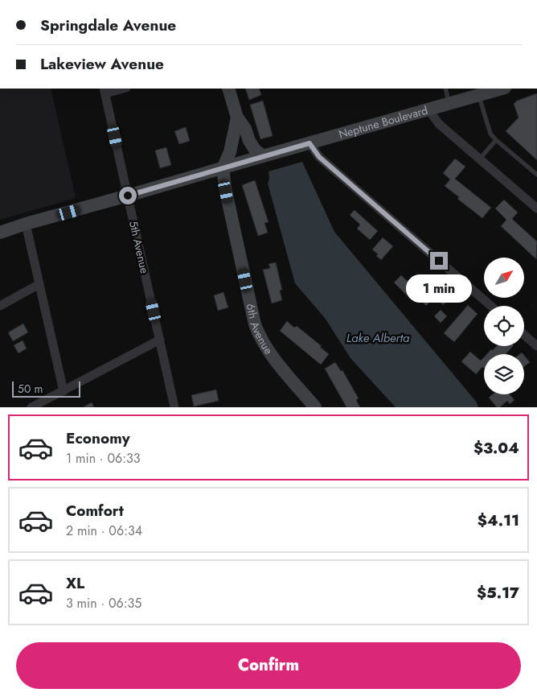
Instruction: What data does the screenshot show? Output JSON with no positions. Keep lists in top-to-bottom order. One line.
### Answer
{"streets":{"street":["Neptune Boulevard","5th Avenue","6th Avenue"]},"crossings":[["Neptune Boulevard","5th Avenue"],["Neptune Boulevard","6th Avenue"]],"water":["Lake Alberta"],"scale_bar":"50 m","north":"top right","page":{"banner":["Springdale Avenue","Lakeview Avenue"],"bubble":"1 min","scale":"50 m","list":[{"name":"Economy","note":"1 min · 06:33","value":"$3.04"},{"name":"Comfort","note":"2 min · 06:34","value":"$4.11"},{"name":"XL","note":"3 min · 06:35","value":"$5.17"}],"buttons":"Confirm"}}
